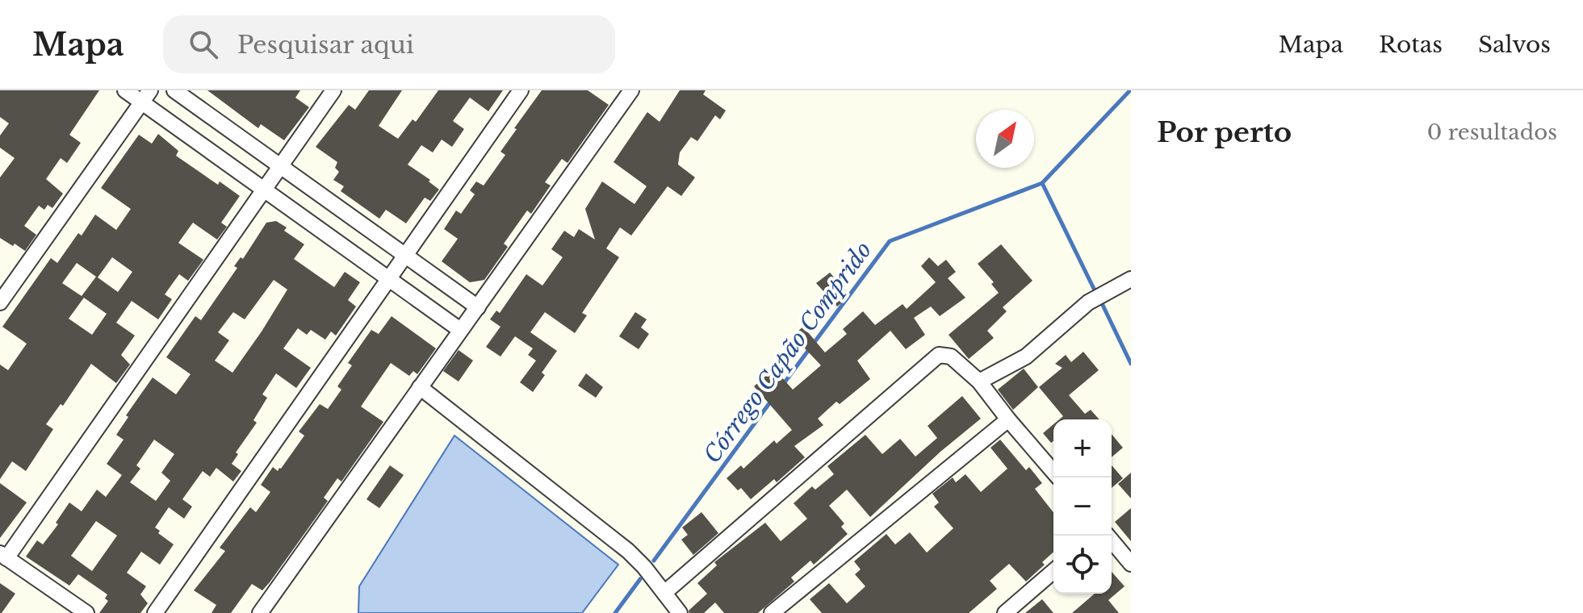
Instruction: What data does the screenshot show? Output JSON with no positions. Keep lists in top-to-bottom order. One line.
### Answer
{"water":["Córrego Capão Comprido"],"north":"top right","page":{"header":"Mapa","search":"Pesquisar aqui","nav":["Mapa","Rotas","Salvos"],"heading":["Por perto","0 resultados"],"map_buttons":["+","−"]}}
